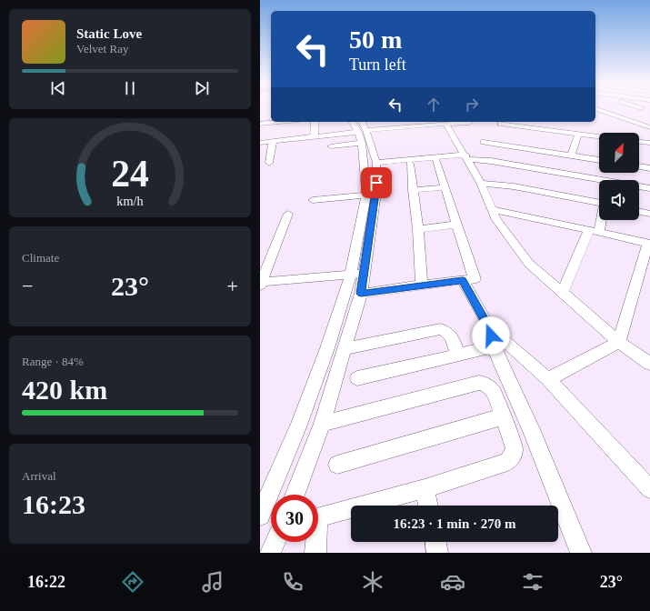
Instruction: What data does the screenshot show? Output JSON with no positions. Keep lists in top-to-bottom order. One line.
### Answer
{"north":"top right","page":{"turn":["50 m","Turn left"],"song":["Static Love","Velvet Ray"],"tile":["Climate",["Range · 84%","420 km"],["Arrival","16:23"]],"heat":["−","23°","+"],"limit":"30","trip":"16:23 · 1 min · 270 m","tabs":["16:22","23°"],"gauge":["24","km/h"]}}
